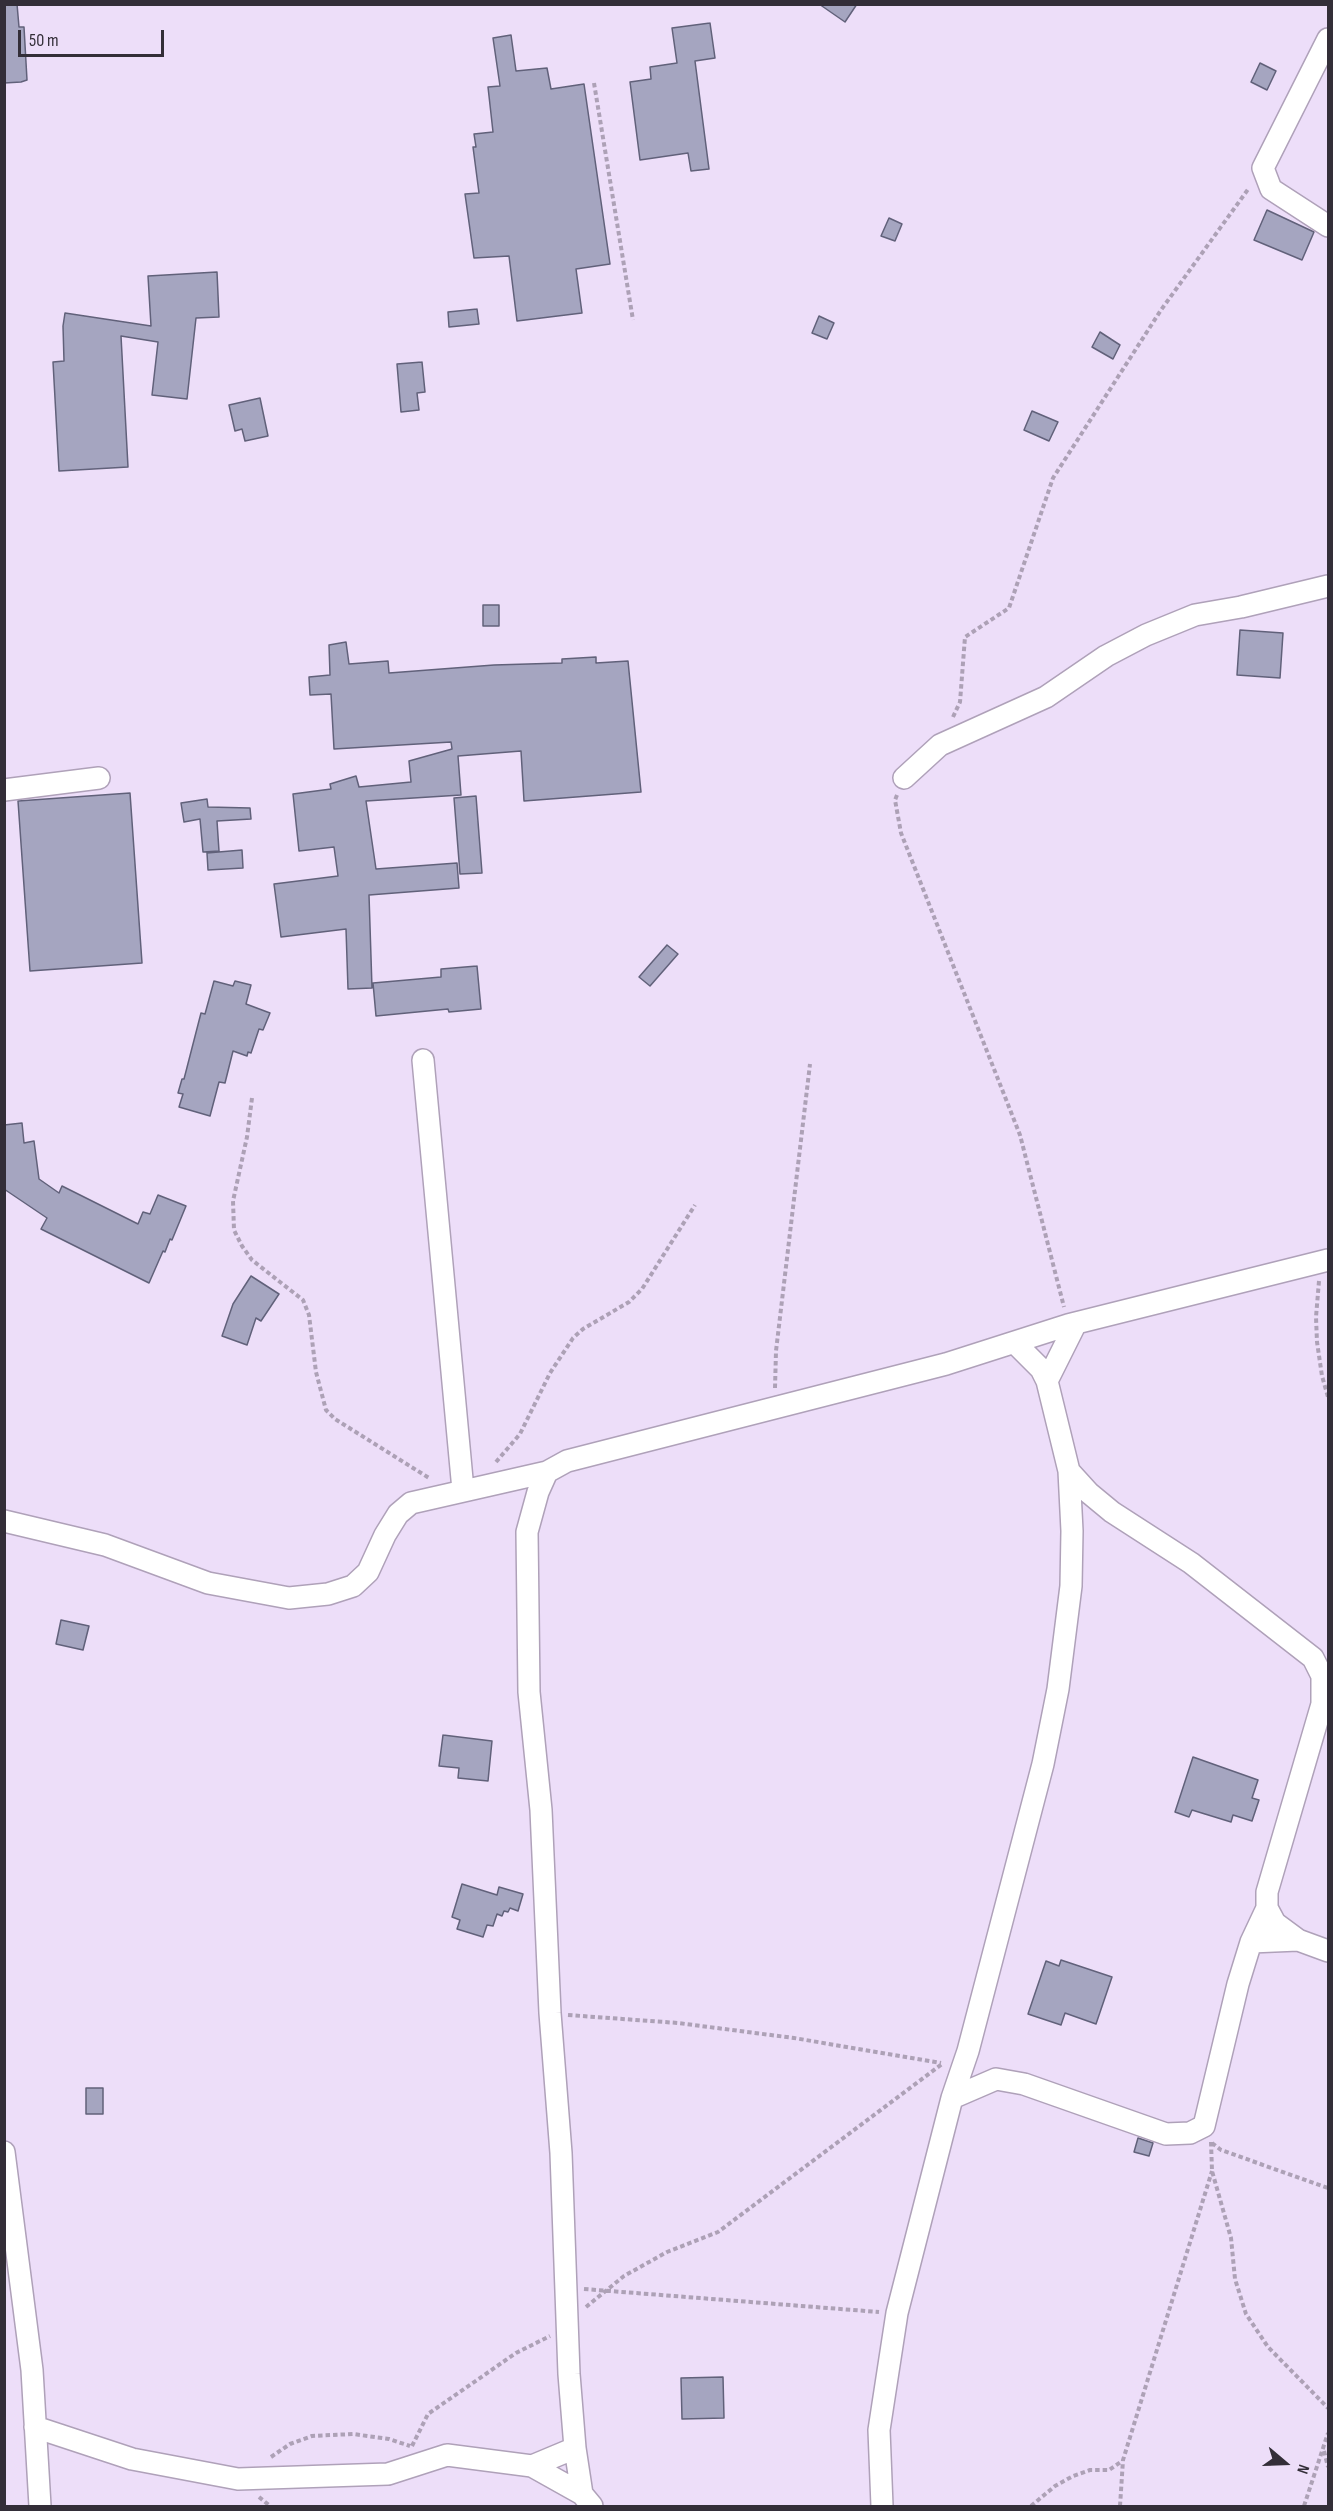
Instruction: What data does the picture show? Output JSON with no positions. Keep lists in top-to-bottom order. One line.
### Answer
{"scale_bar":"50 m","north":"right"}
